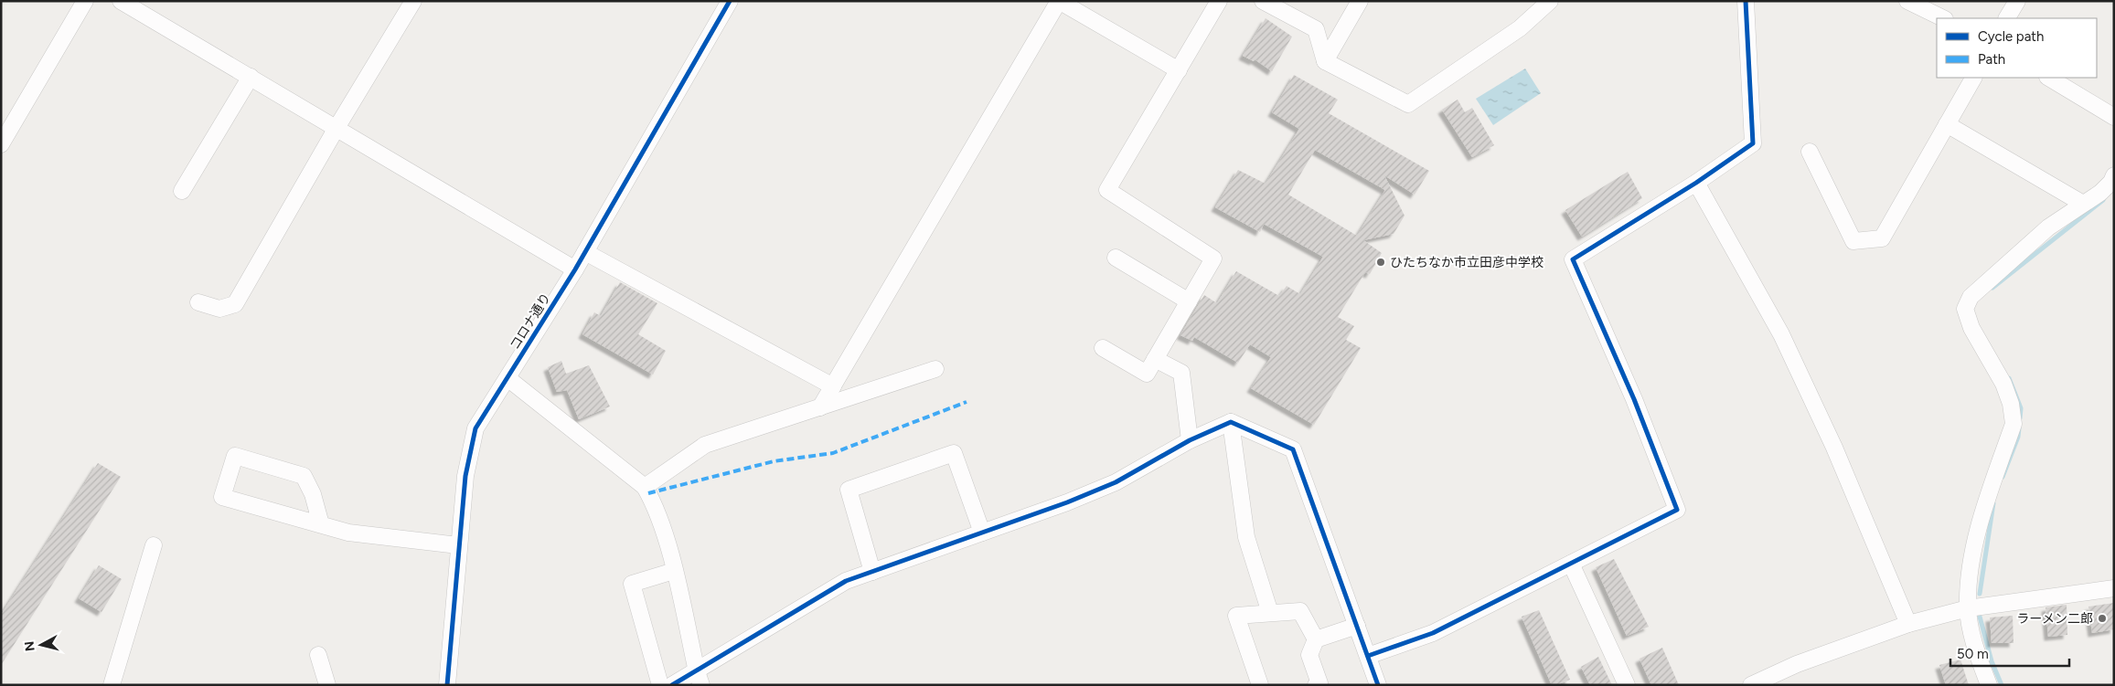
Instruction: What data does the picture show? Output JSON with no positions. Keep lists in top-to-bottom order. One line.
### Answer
{"streets":{"street":["コロナ通り"]},"places":["ひたちなか市立田彦中学校","ラーメン二郎"],"legend":["Cycle path","Path"],"scale_bar":"50 m","north":"left"}
